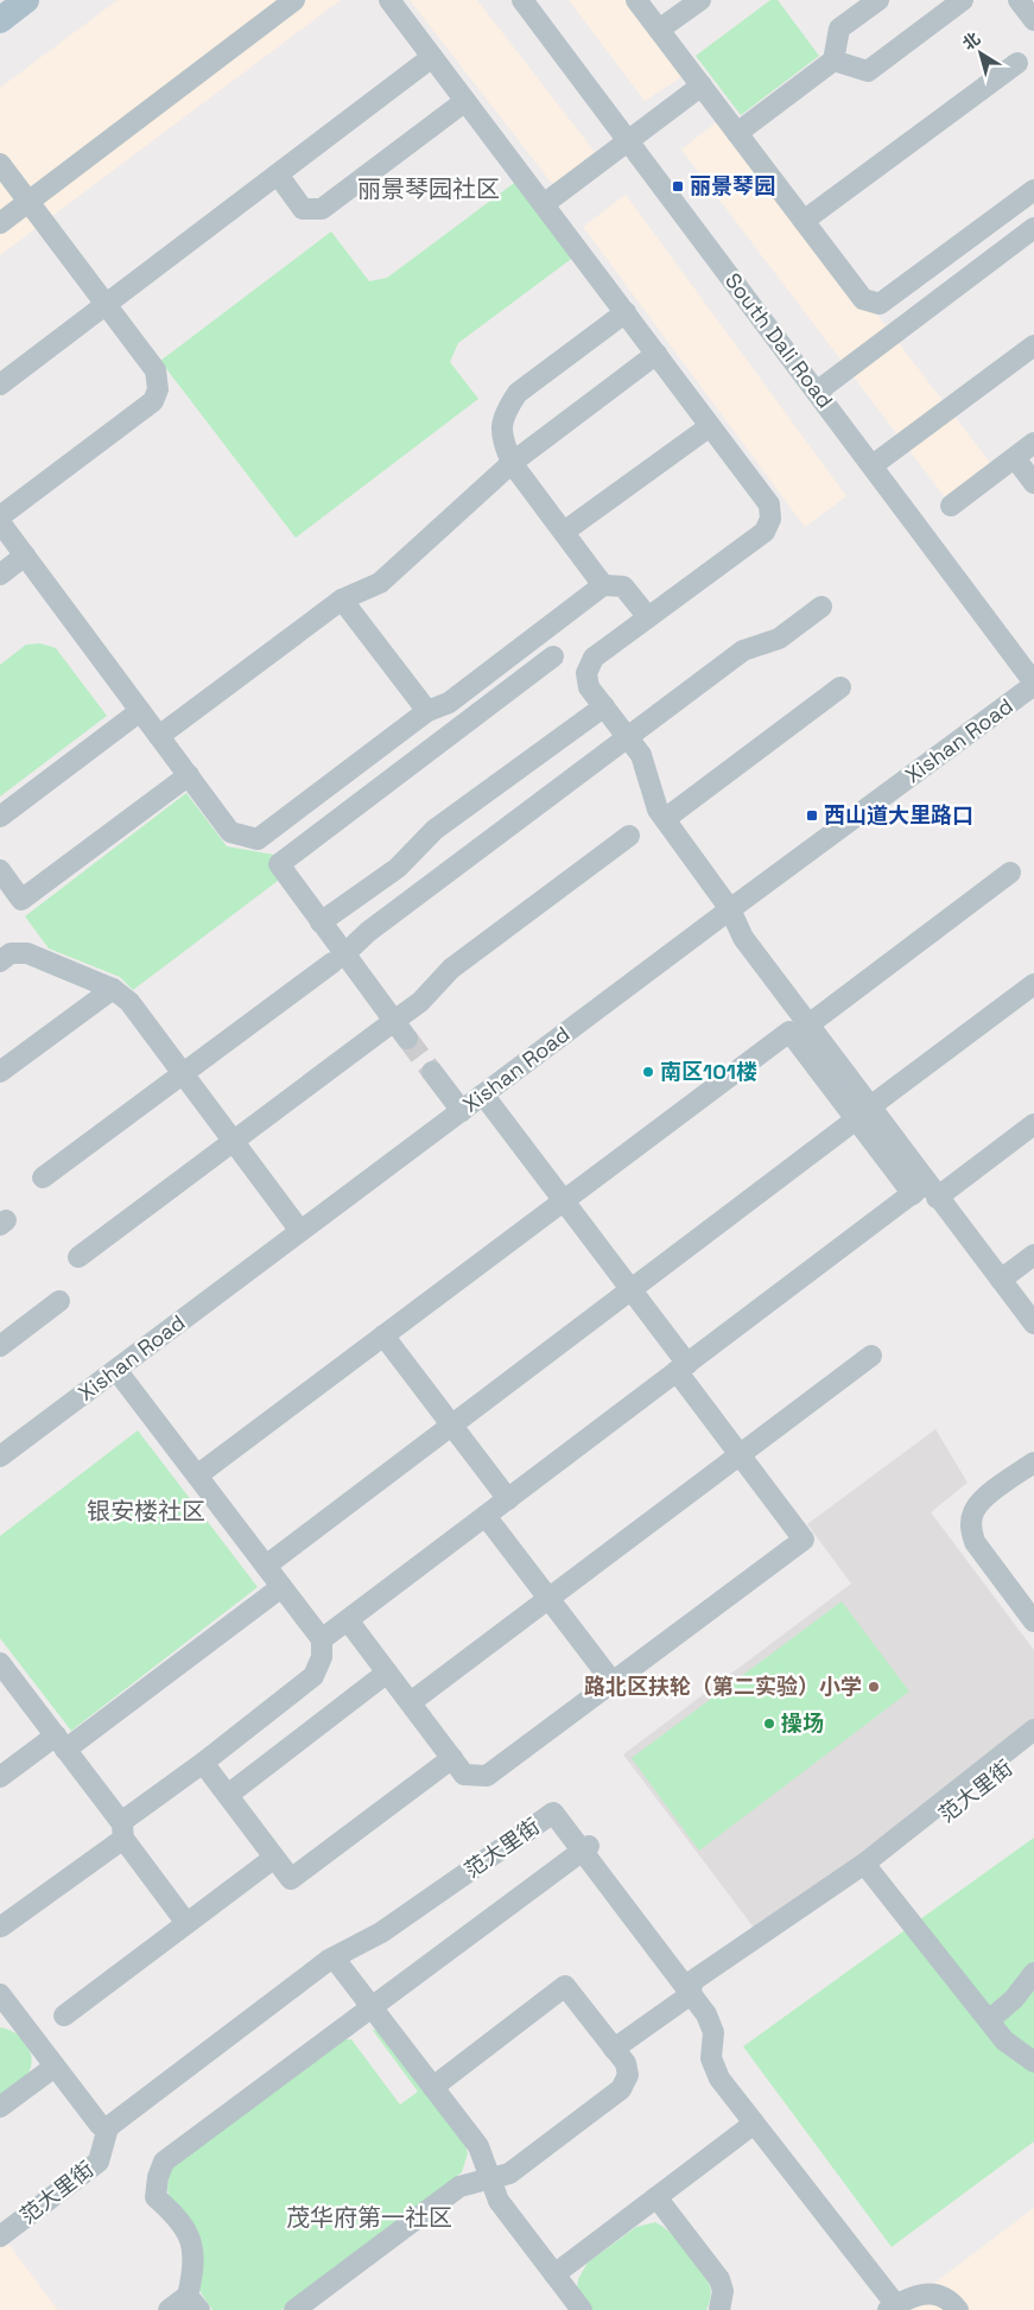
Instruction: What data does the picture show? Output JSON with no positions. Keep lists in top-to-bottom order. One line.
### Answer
{"streets":{"street":["South Dali Road","Xishan Road","范大里街"]},"crossings":[["South Dali Road","Xishan Road"]],"districts":["丽景琴园社区","银安楼社区","茂华府第一社区"],"places":{"transit":["丽景琴园","西山道大里路口"],"other":["南区101楼","路北区扶轮（第二实验）小学","操场"]},"north":"top left"}
